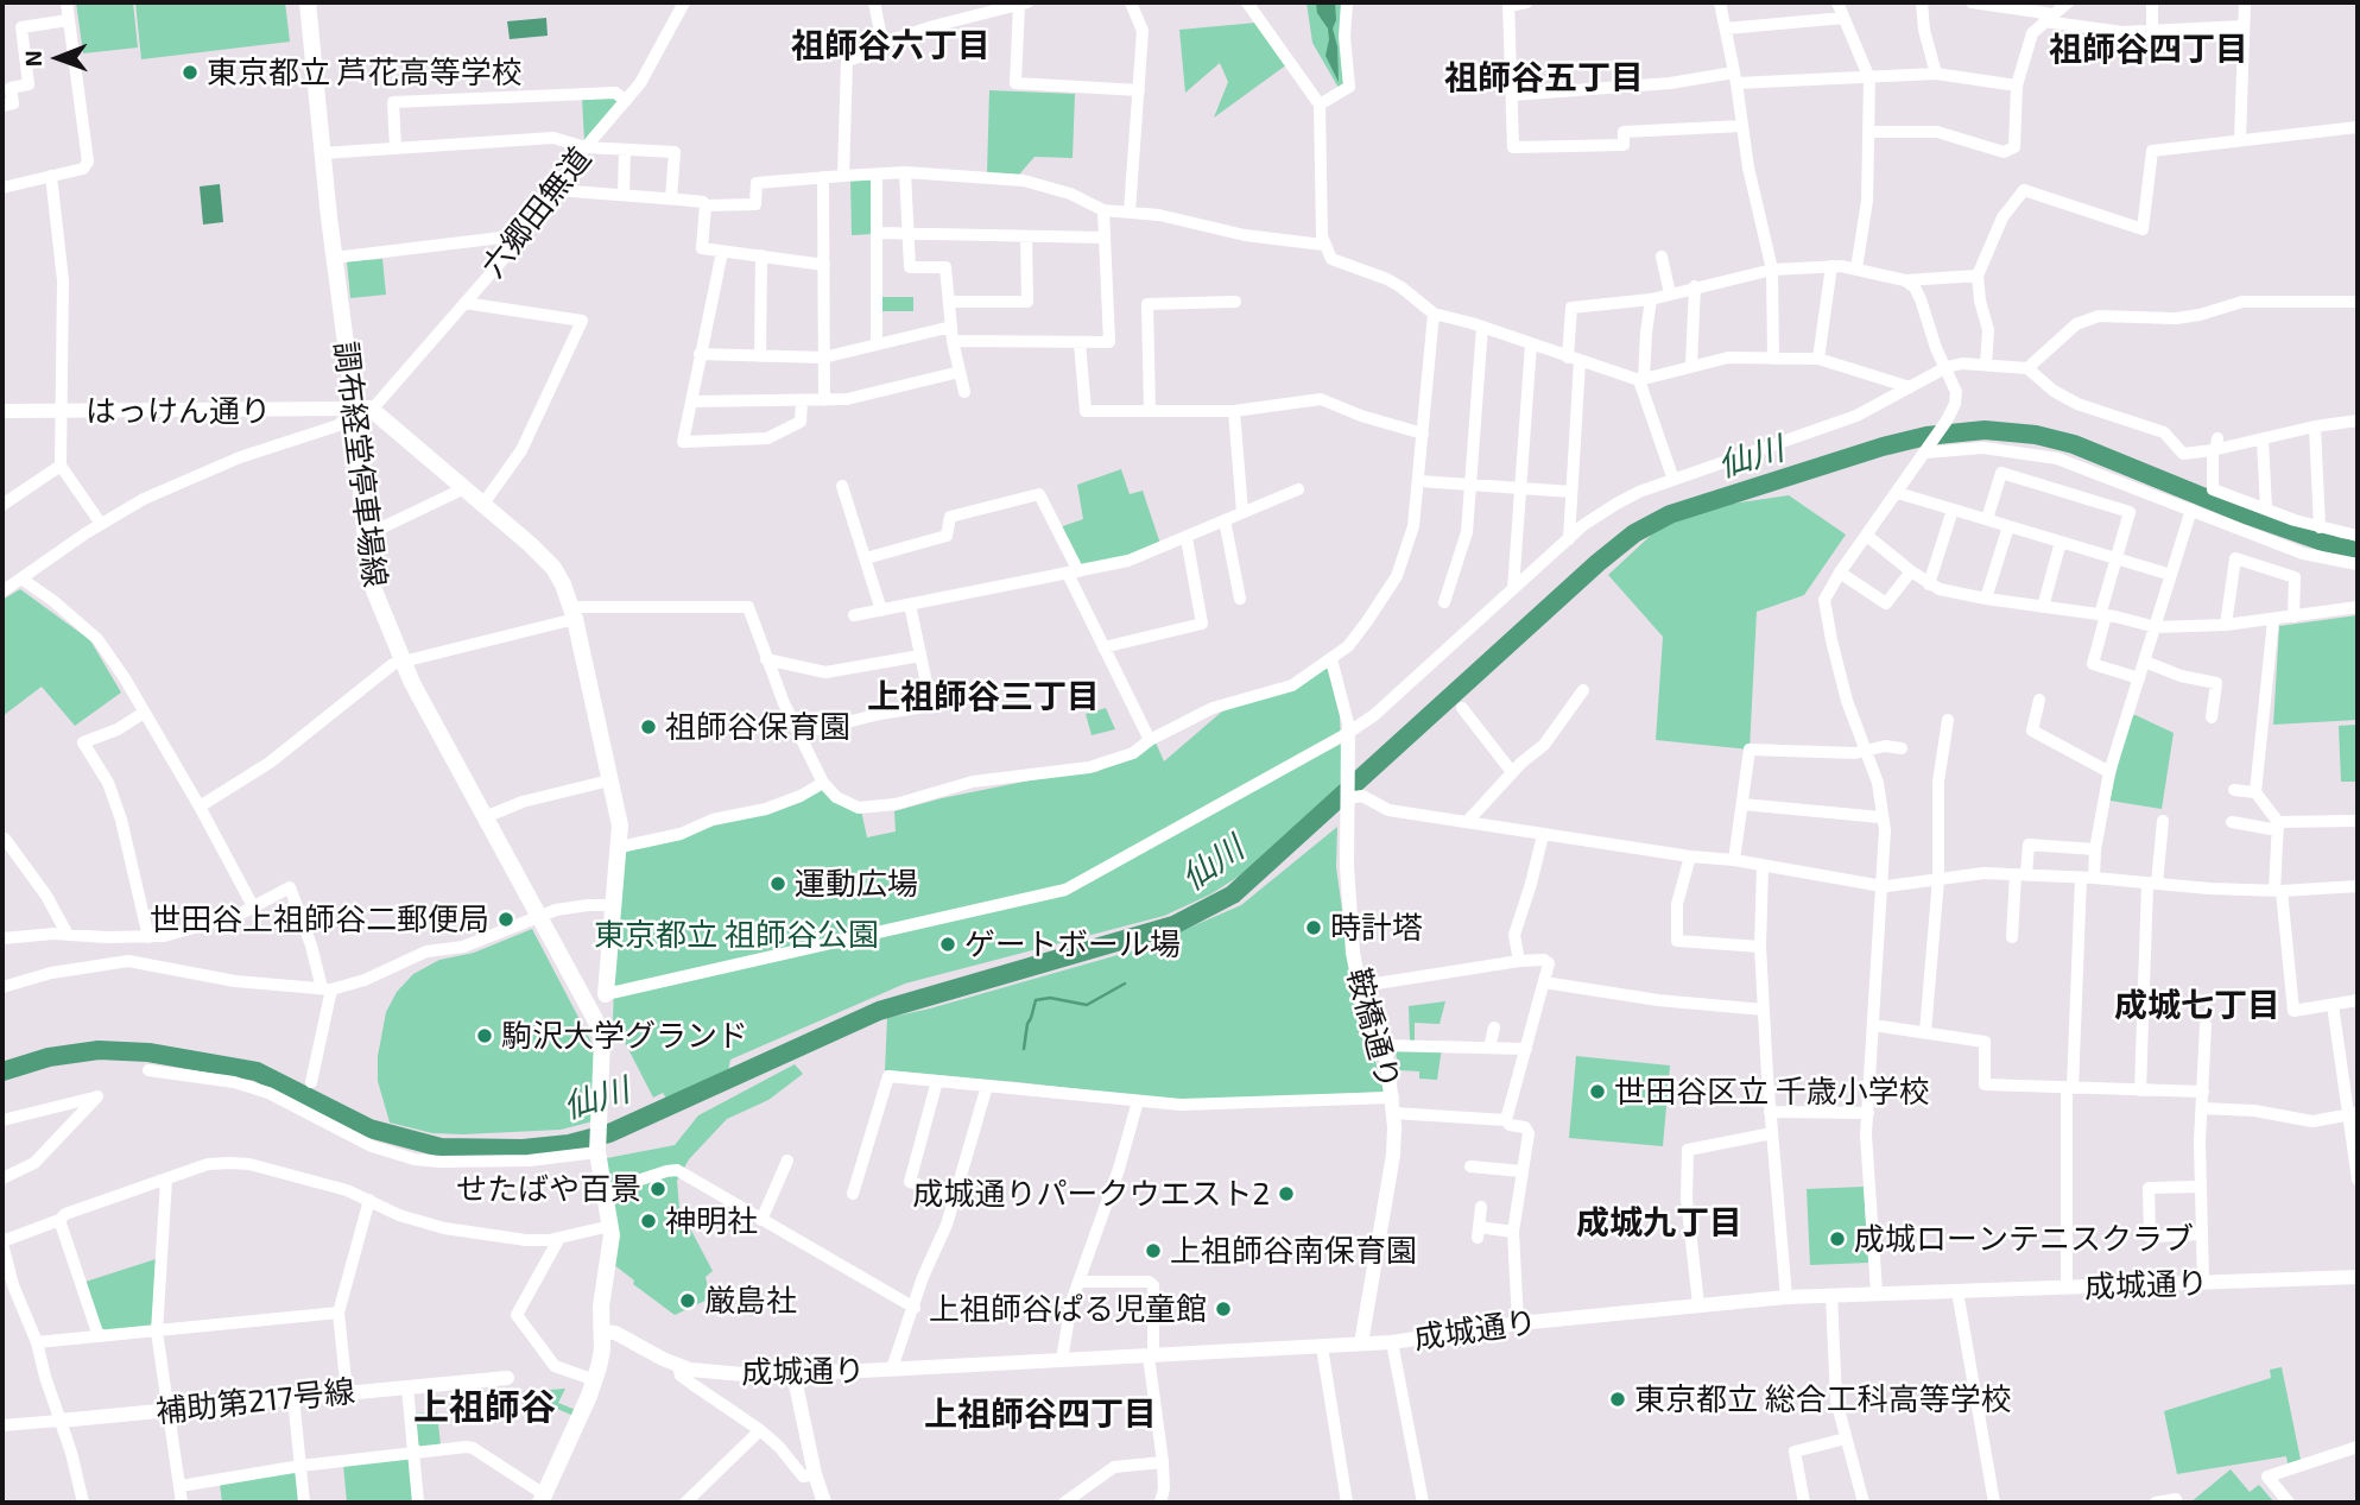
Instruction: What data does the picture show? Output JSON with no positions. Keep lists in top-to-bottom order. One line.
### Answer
{"streets":{"main road":["調布経堂停車場線"],"street":["六郷田無道","はっけん通り","鞍橋通り","成城通り","補助第217号線"]},"crossings":[["はっけん通り","調布経堂停車場線"],["鞍橋通り","成城通り"]],"districts":["祖師谷六丁目","祖師谷四丁目","祖師谷五丁目","上祖師谷三丁目","成城七丁目","成城九丁目","上祖師谷","上祖師谷四丁目"],"water":["仙川"],"parks":["東京都立 祖師谷公園"],"places":["東京都立 芦花高等学校","祖師谷保育園","運動広場","世田谷上祖師谷二郵便局","時計塔","ゲートボール場","駒沢大学グランド","世田谷区立 千歳小学校","せたばや百景","成城通りパークウエスト2","神明社","成城ローンテニスクラブ","上祖師谷南保育園","厳島社","上祖師谷ぱる児童館","東京都立 総合工科高等学校"],"north":"left"}
